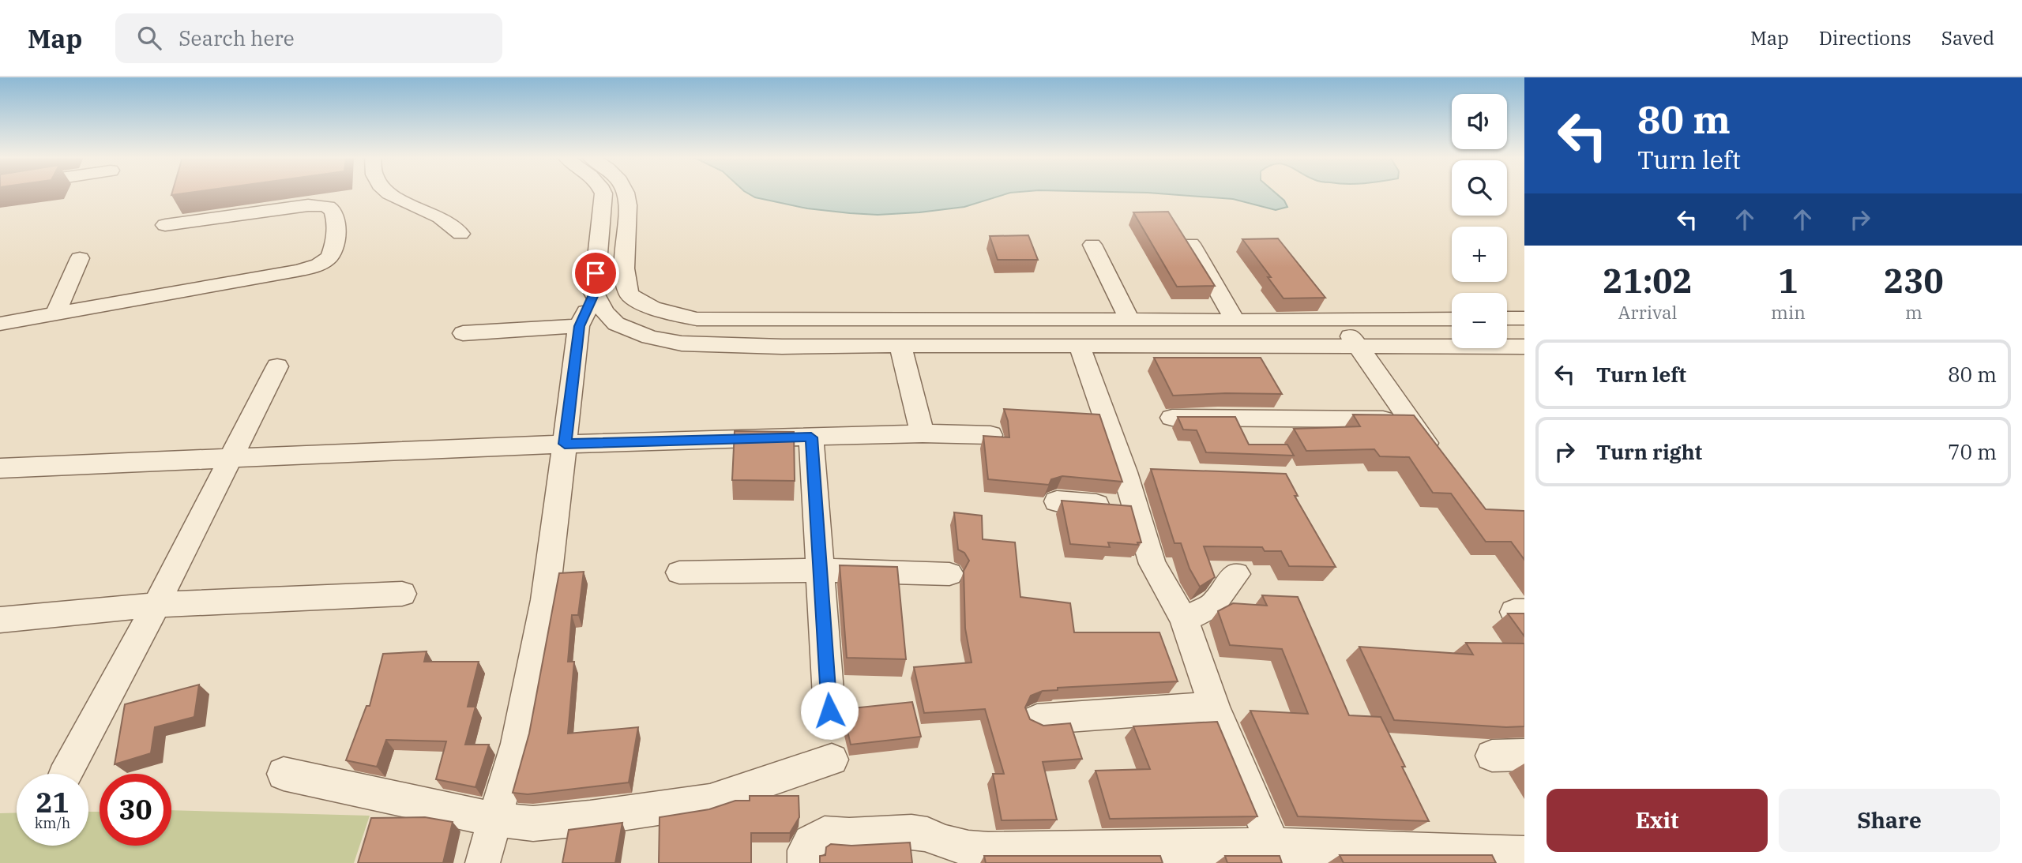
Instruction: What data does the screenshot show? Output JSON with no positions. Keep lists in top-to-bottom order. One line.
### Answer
{"page":{"header":"Map","search":"Search here","nav":["Map","Directions","Saved"],"turn":["80 m","Turn left"],"map_buttons":["+","−"],"eta":["21:02","Arrival","1","min","230","m"],"list":[{"name":"Turn left","value":"80 m"},{"name":"Turn right","value":"70 m"}],"speed":"21 km/h","limit":"30","buttons":["Exit","Share"]}}
